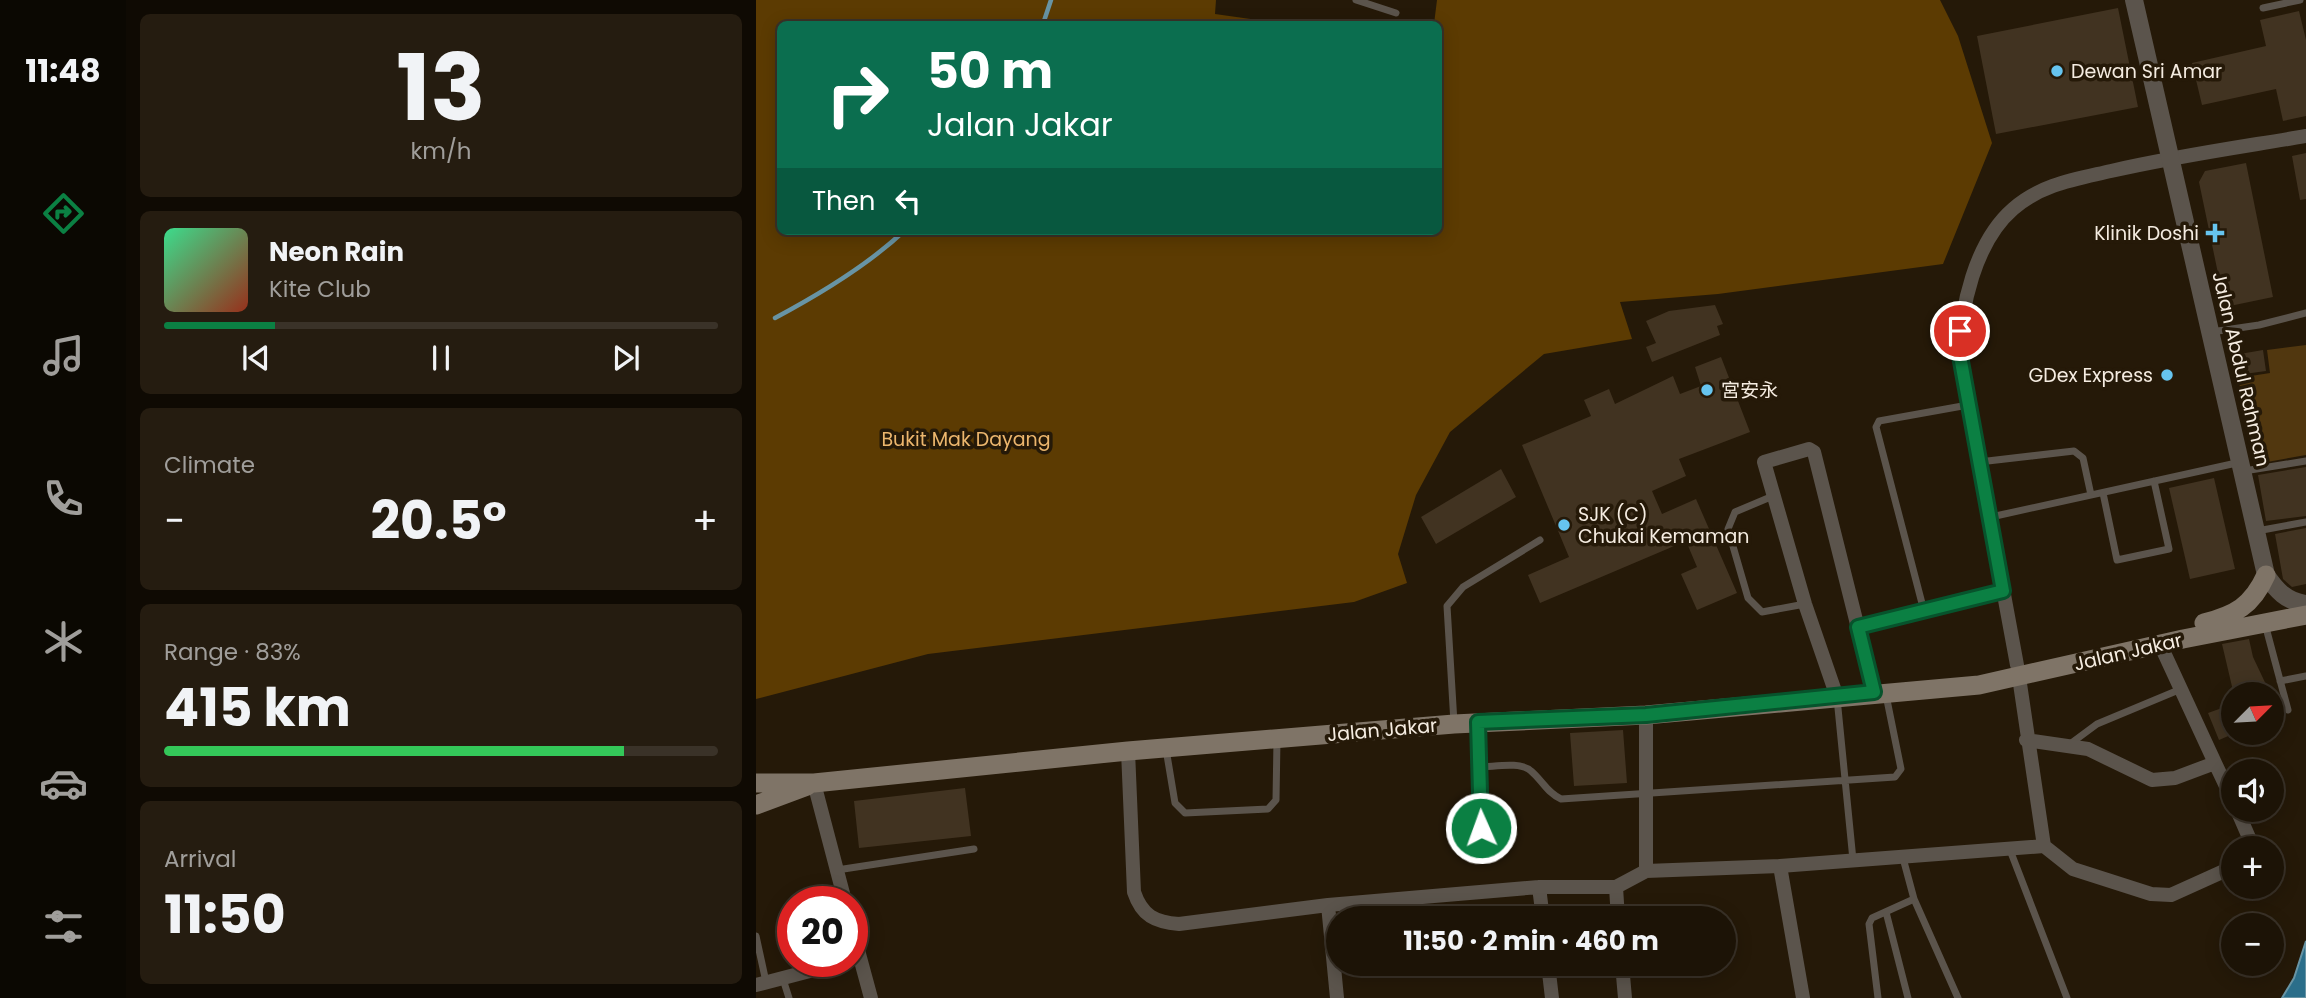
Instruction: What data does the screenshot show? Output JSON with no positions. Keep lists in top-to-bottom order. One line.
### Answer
{"streets":{"main road":["Jalan Jakar"],"street":["Jalan Abdul Rahman"]},"crossings":[["Jalan Abdul Rahman","Jalan Jakar"]],"parks":["Bukit Mak Dayang"],"places":{"other":["Dewan Sri Amar","GDex Express","宮安永","SJK (C) Chukai Kemaman"],"health":["Klinik Doshi"]},"north":"top right","page":{"tabs":"11:48","tile":[["13","km/h"],"Climate",["Range · 83%","415 km"],["Arrival","11:50"]],"turn":["50 m","Jalan Jakar"],"then":"Then","song":["Neon Rain","Kite Club"],"heat":["−","20.5°","+"],"map_buttons":["+","−"],"limit":"20","trip":"11:50 · 2 min · 460 m"}}
